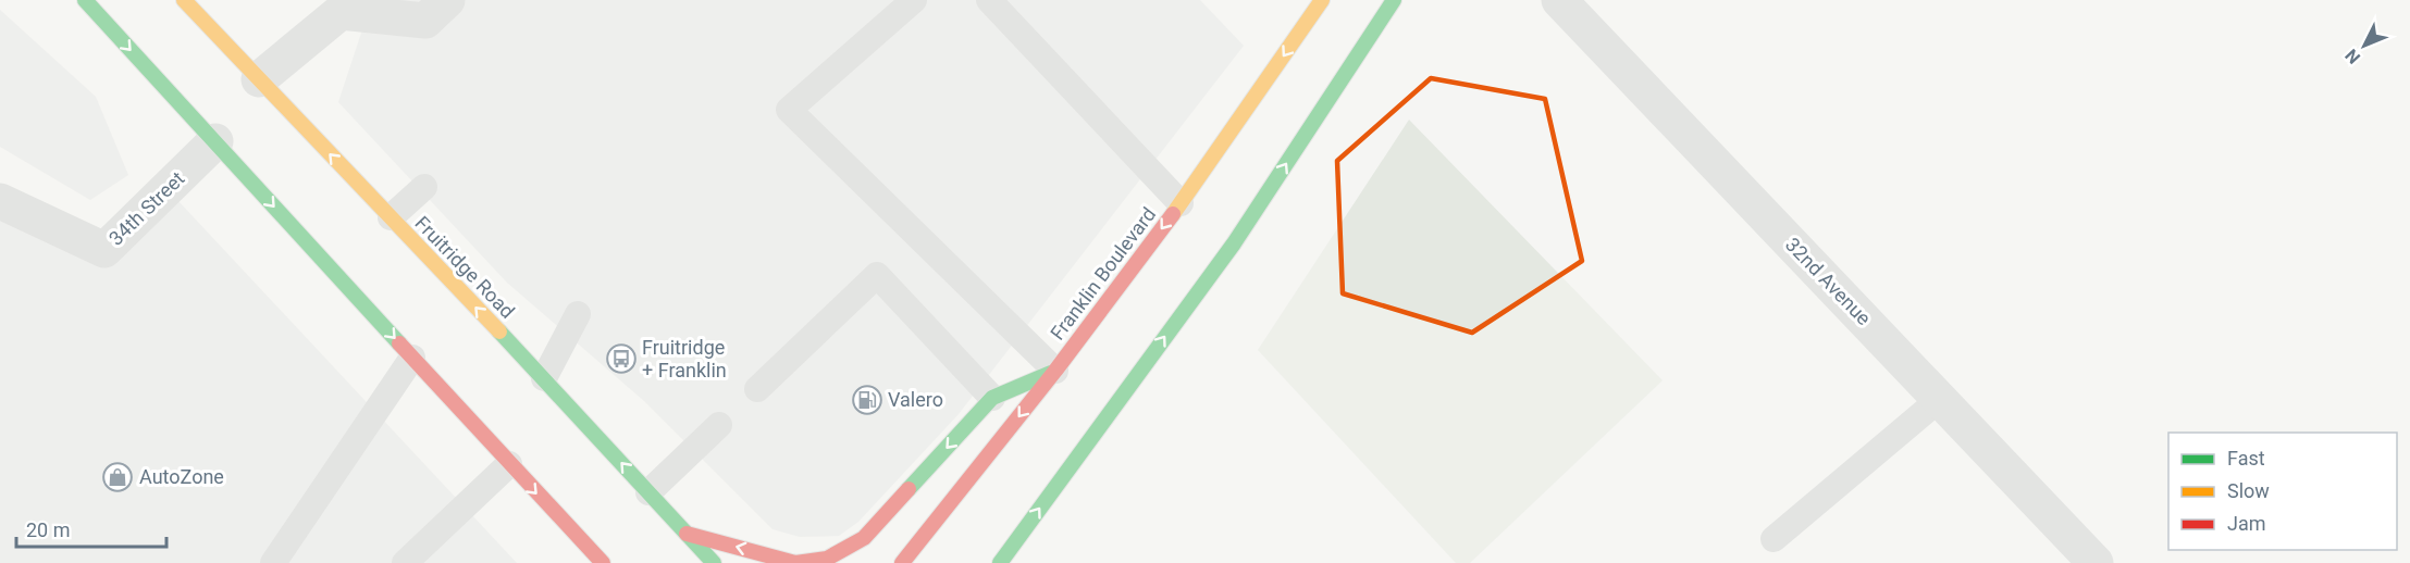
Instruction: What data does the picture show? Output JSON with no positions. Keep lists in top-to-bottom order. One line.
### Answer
{"streets":{"main road":["Fruitridge Road","Franklin Boulevard"],"street":["34th Street","32nd Avenue"]},"places":{"bus stop":["Fruitridge + Franklin"],"fuel station":["Valero"],"shop":["AutoZone"]},"legend":["Fast","Slow","Jam"],"scale_bar":"20 m","north":"bottom left"}
